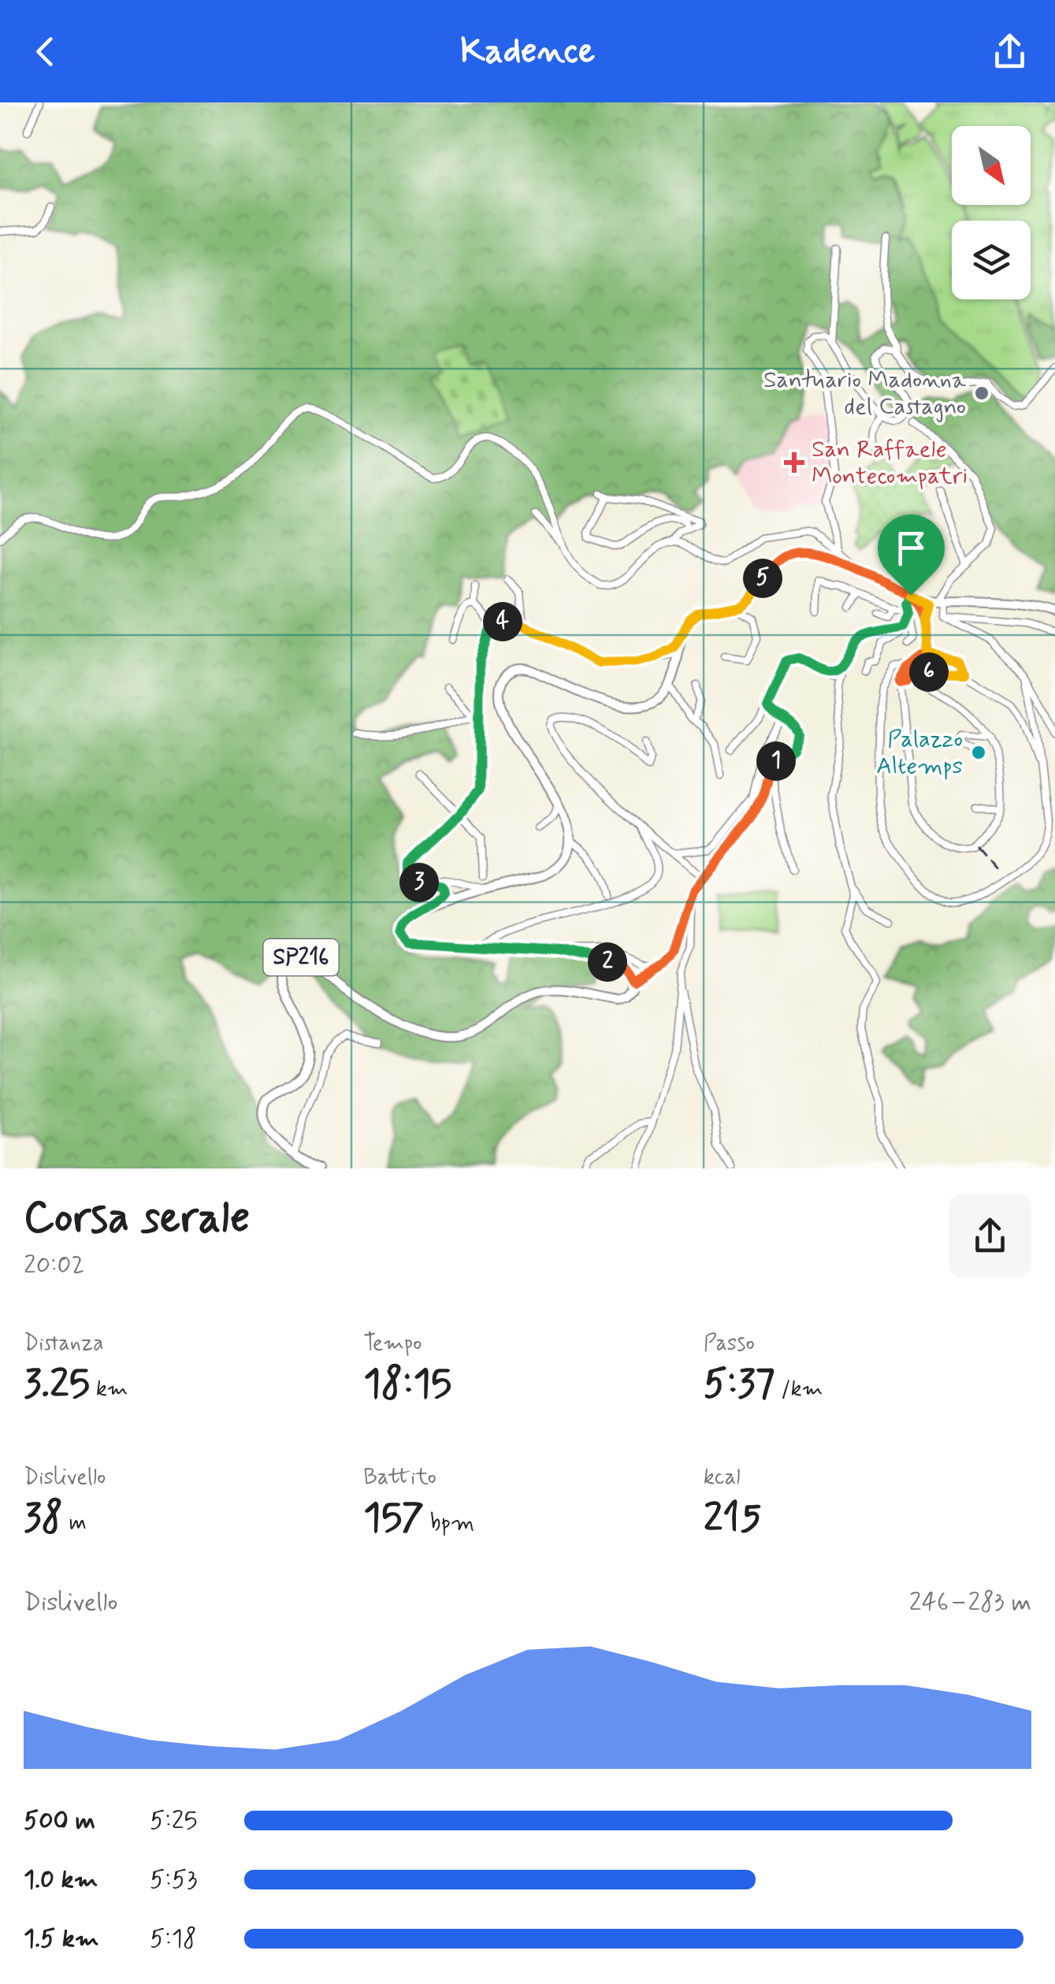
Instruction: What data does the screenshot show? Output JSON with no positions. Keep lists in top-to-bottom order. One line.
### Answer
{"streets":{"main road":["SP216"]},"places":{"other":["Santuario Madonna del Castagno","Palazzo Altemps"],"health":["San Raffaele Montecompatri"]},"north":"bottom right","page":{"header":"Kadence","pins":["5","4","6","1","3","2"],"heading":["Corsa serale","20:02"],"stats":[["Distanza","3.25 km"],["Tempo","18:15"],["Passo","5:37 /km"],["Dislivello","38 m"],["Battito","157 bpm"],["kcal","215"]],"chart":["Dislivello","246–283 m"],"list":[{"name":"500 m","note":"5:25"},{"name":"1.0 km","note":"5:53"},{"name":"1.5 km","note":"5:18"}]}}
